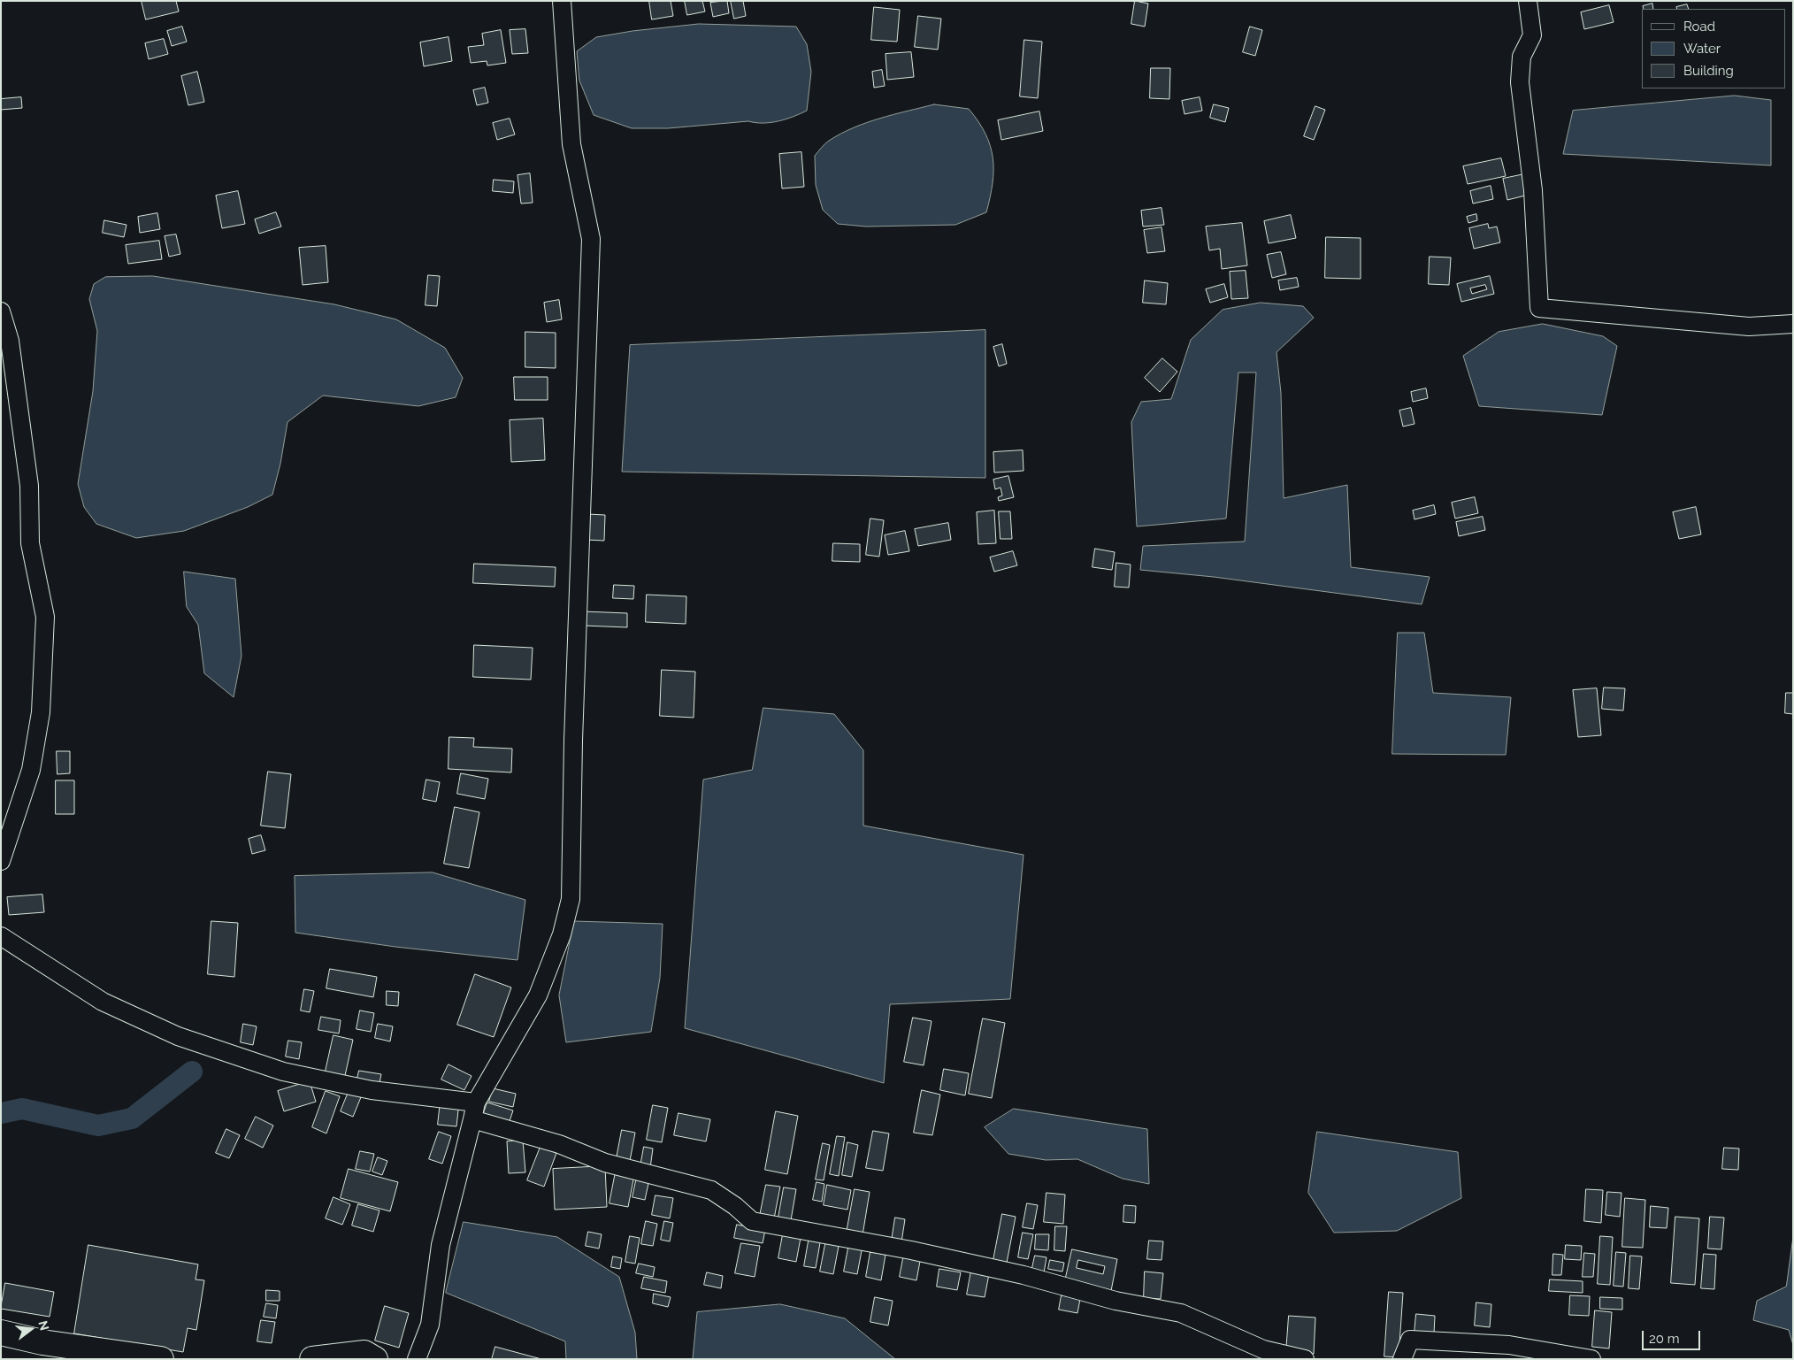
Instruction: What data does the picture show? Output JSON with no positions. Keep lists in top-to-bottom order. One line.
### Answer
{"legend":["Road","Water","Building"],"scale_bar":"20 m","north":"right"}
